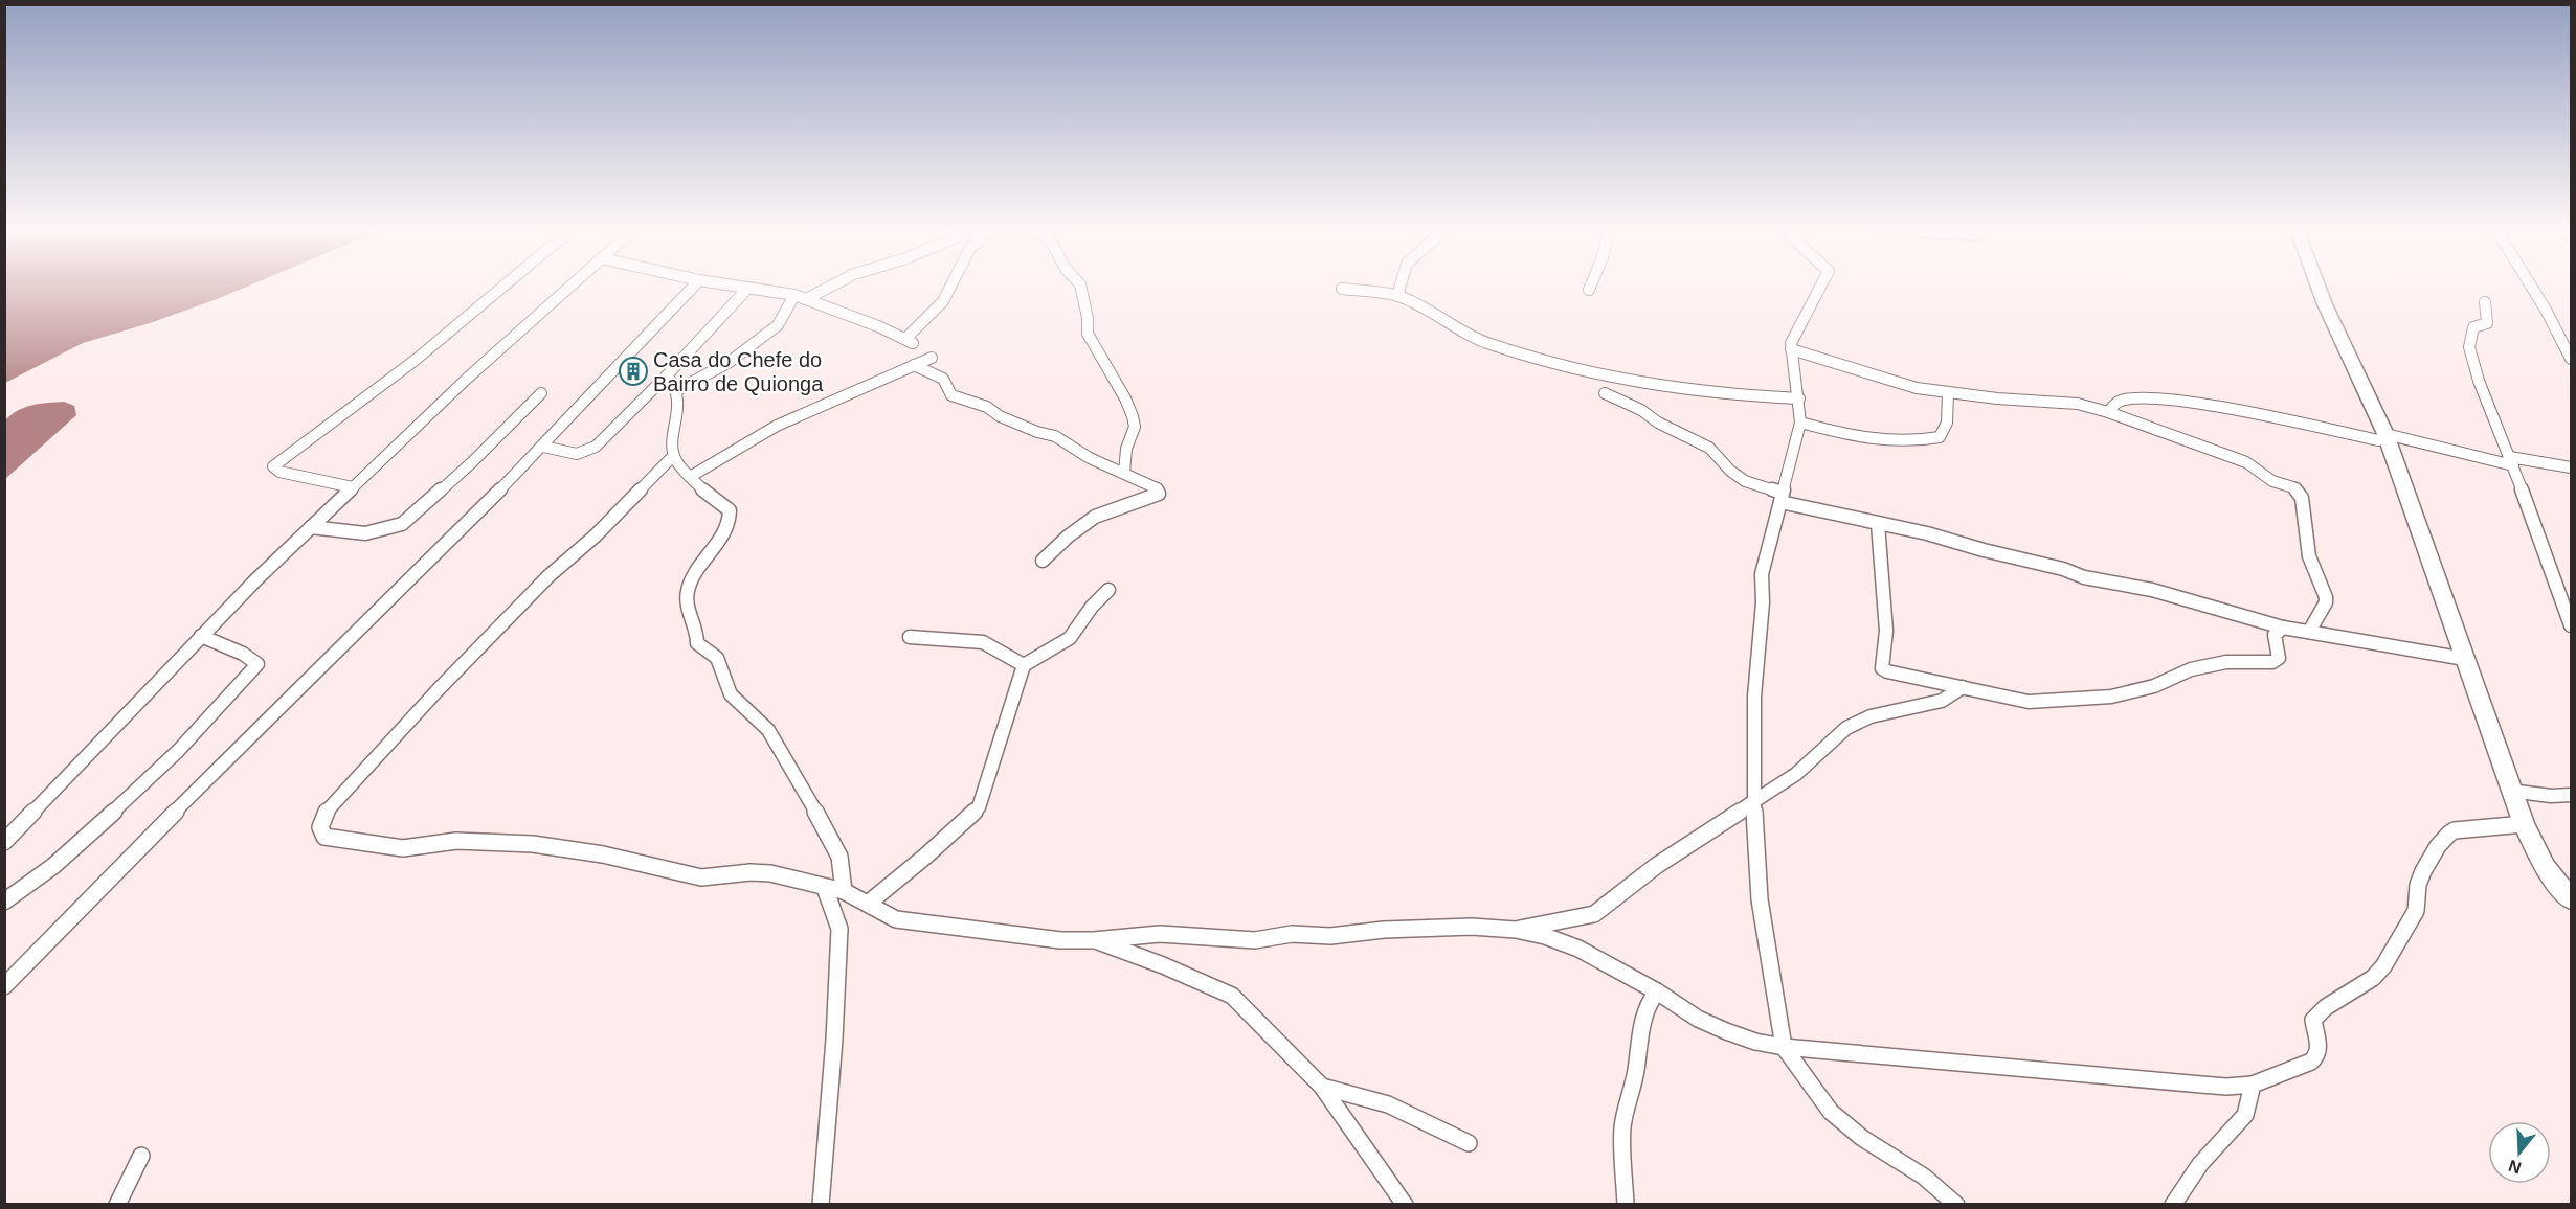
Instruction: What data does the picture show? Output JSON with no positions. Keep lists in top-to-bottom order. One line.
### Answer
{"places":{"building":["Casa do Chefe do Bairro de Quionga"]},"north":"bottom"}
